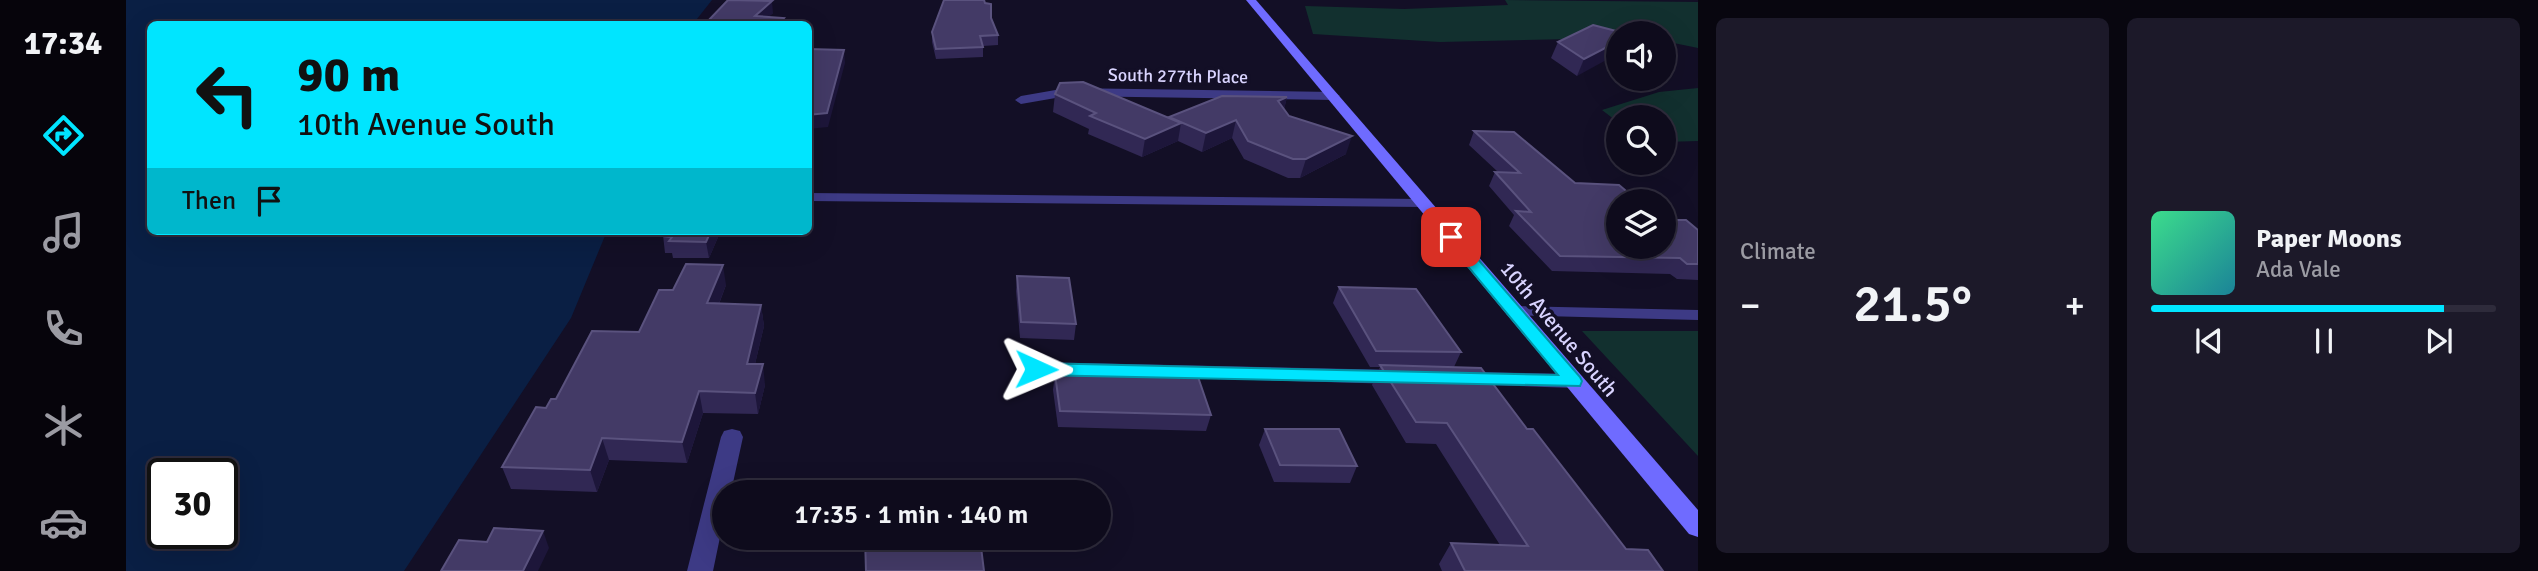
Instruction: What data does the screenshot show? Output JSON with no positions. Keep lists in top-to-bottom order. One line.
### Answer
{"streets":{"main road":["10th Avenue South"],"street":["South 277th Place"]},"crossings":[["South 277th Place","10th Avenue South"]],"page":{"tabs":"17:34","tile":"Climate","turn":["90 m","10th Avenue South"],"then":"Then","song":["Paper Moons","Ada Vale"],"heat":["−","21.5°","+"],"limit":"30","trip":"17:35 · 1 min · 140 m"}}
